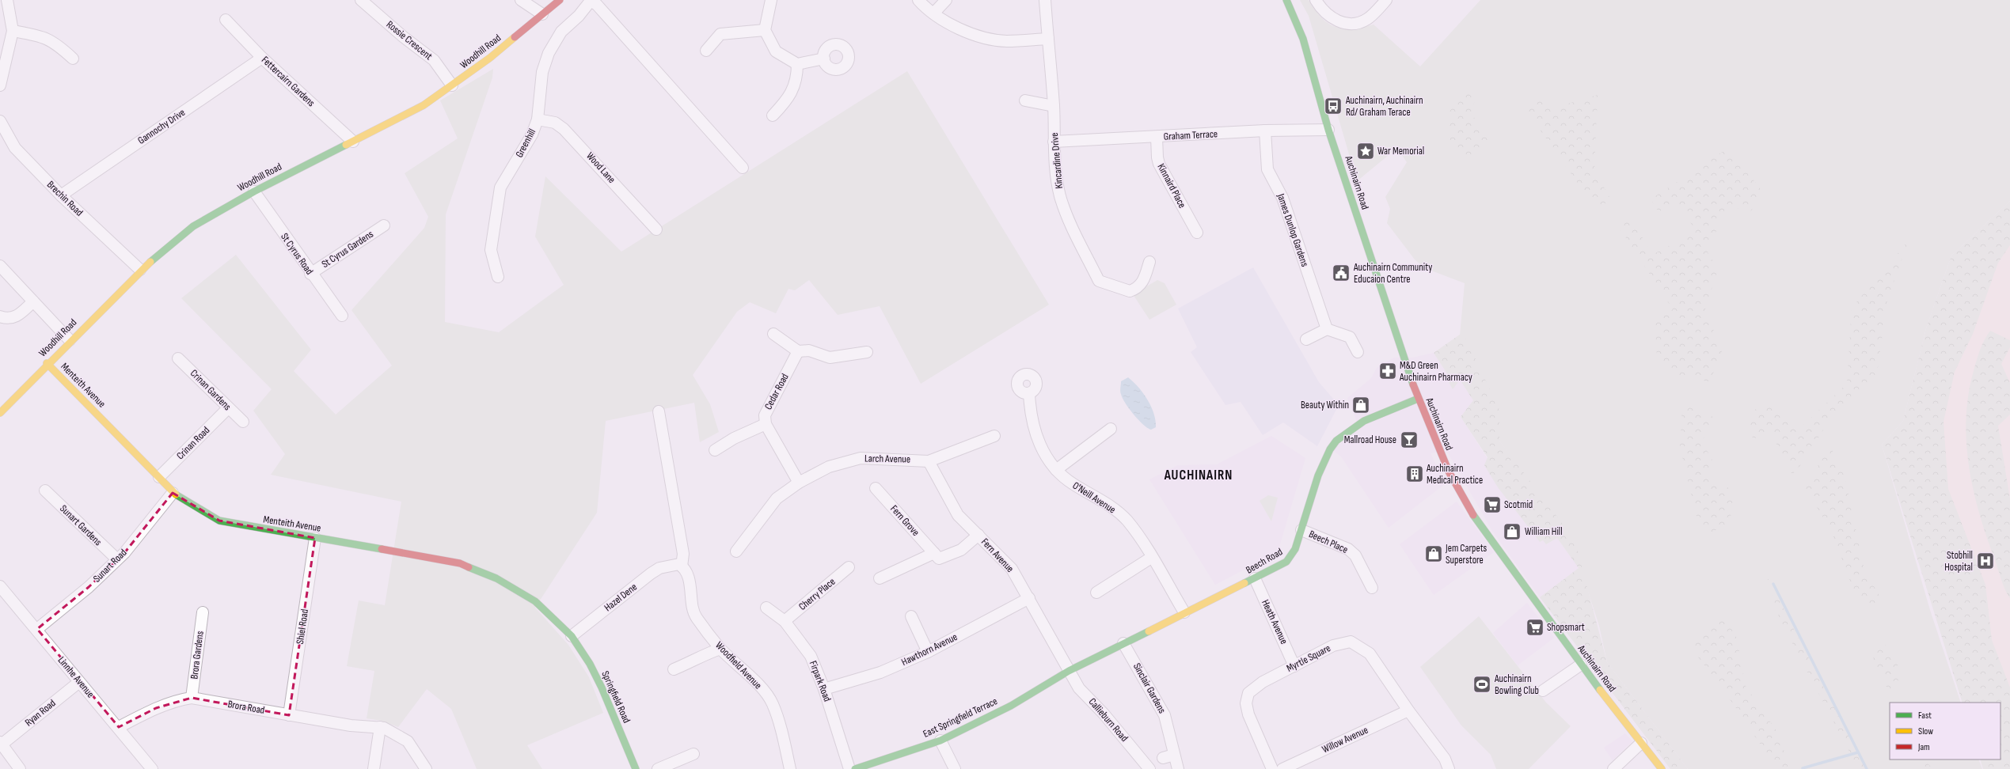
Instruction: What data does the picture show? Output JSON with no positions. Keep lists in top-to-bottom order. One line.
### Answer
{"streets":{"street":["Rossie Crescent","Woodhill Road","Fettercairn Gardens","Gannochy Drive","Graham Terrace","Greenhill","Kincardine Drive","Wood Lane","Auchinairn Road","Kinnaird Place","Brechin Road","James Dunlop Gardens","St Cyrus Gardens","St Cyrus Road","Menteith Avenue","Crinan Gardens","Cedar Road","Crinan Road","Larch Avenue","O'Neill Avenue","Fern Grove","Sunart Gardens","Beech Place","Fern Avenue","Beech Road","Sunart Road","Cherry Place","Hazel Dene","Heath Avenue","Shiel Road","Hawthorn Avenue","Brora Gardens","Myrtle Square","Woodfield Avenue","Linnhe Avenue","Firpark Road","Sinclair Gardens","Springfield Road","Brora Road","Ryan Road","East Springfield Terrace","Callieburn Road","Willow Avenue"]},"crossings":[["Rossie Crescent","Woodhill Road"],["Woodhill Road","Fettercairn Gardens"],["Woodhill Road","Brechin Road"],["Woodhill Road","St Cyrus Road"],["Woodhill Road","Menteith Avenue"],["Fettercairn Gardens","Gannochy Drive"],["Gannochy Drive","Brechin Road"],["Graham Terrace","Kincardine Drive"],["Graham Terrace","Auchinairn Road"],["Graham Terrace","Kinnaird Place"],["Graham Terrace","James Dunlop Gardens"],["Greenhill","Wood Lane"],["Auchinairn Road","Beech Road"],["St Cyrus Gardens","St Cyrus Road"],["Menteith Avenue","Crinan Road"],["Menteith Avenue","Sunart Road"],["Menteith Avenue","Hazel Dene"],["Menteith Avenue","Shiel Road"],["Menteith Avenue","Springfield Road"],["Crinan Gardens","Crinan Road"],["Cedar Road","Larch Avenue"],["Larch Avenue","Fern Avenue"],["O'Neill Avenue","Beech Road"],["Sunart Gardens","Sunart Road"],["Beech Place","Beech Road"],["Fern Avenue","Beech Road"],["Fern Avenue","Hawthorn Avenue"],["Fern Avenue","East Springfield Terrace"],["Fern Avenue","Callieburn Road"],["Beech Road","Heath Avenue"],["Beech Road","Sinclair Gardens"],["Beech Road","East Springfield Terrace"],["Beech Road","Callieburn Road"],["Sunart Road","Linnhe Avenue"],["Cherry Place","Firpark Road"],["Hazel Dene","Woodfield Avenue"],["Hazel Dene","Springfield Road"],["Heath Avenue","Myrtle Square"],["Shiel Road","Brora Road"],["Hawthorn Avenue","Firpark Road"],["Brora Gardens","Brora Road"],["Myrtle Square","Willow Avenue"],["Linnhe Avenue","Brora Road"],["Linnhe Avenue","Ryan Road"],["East Springfield Terrace","Callieburn Road"]],"districts":["AUCHINAIRN"],"places":{"bus stop":["Auchinairn, Auchinairn Rd/ Graham Terace"],"place":["War Memorial"],"public building":["Auchinairn Community Educaion Centre"],"pharmacy":["M&D Green Auchinairn Pharmacy"],"shop":["Beauty Within","William Hill","Jem Carpets Superstore"],"bar":["Mallroad House"],"building":["Auchinairn Medical Practice"],"supermarket":["Scotmid","Shopsmart"],"hospital":["Stobhill Hospital"],"sports":["Auchinairn Bowling Club"]},"legend":["Fast","Slow","Jam"]}
